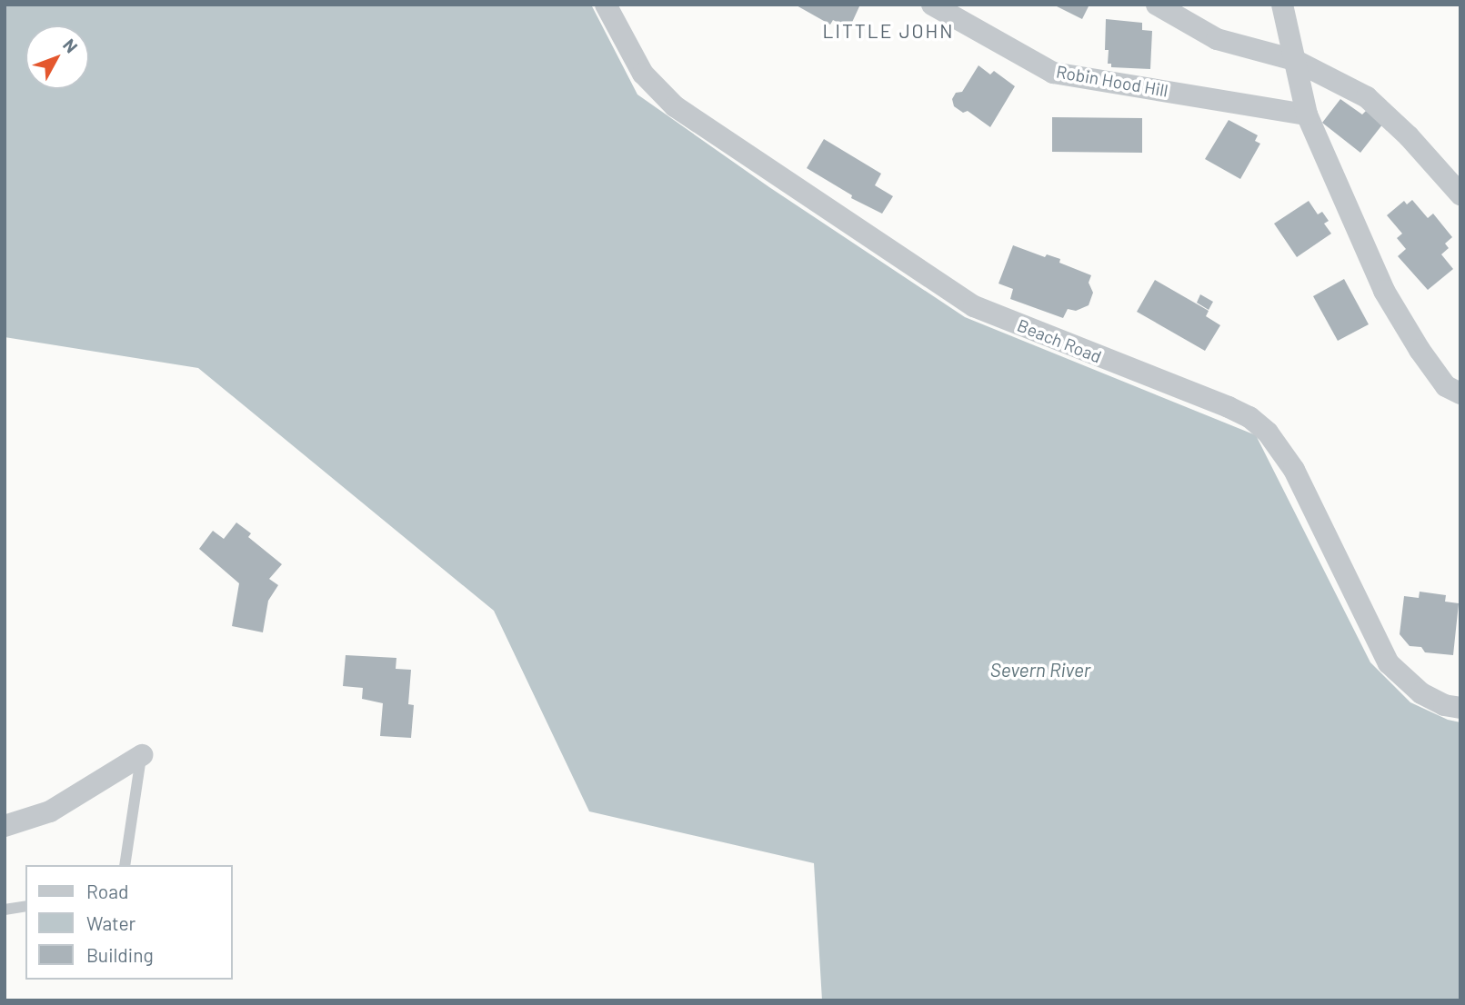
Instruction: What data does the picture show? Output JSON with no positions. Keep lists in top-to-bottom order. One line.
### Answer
{"streets":{"street":["Robin Hood Hill","Beach Road"]},"districts":["LITTLE JOHN"],"water":["Severn River"],"legend":["Road","Water","Building"],"north":"top right"}
